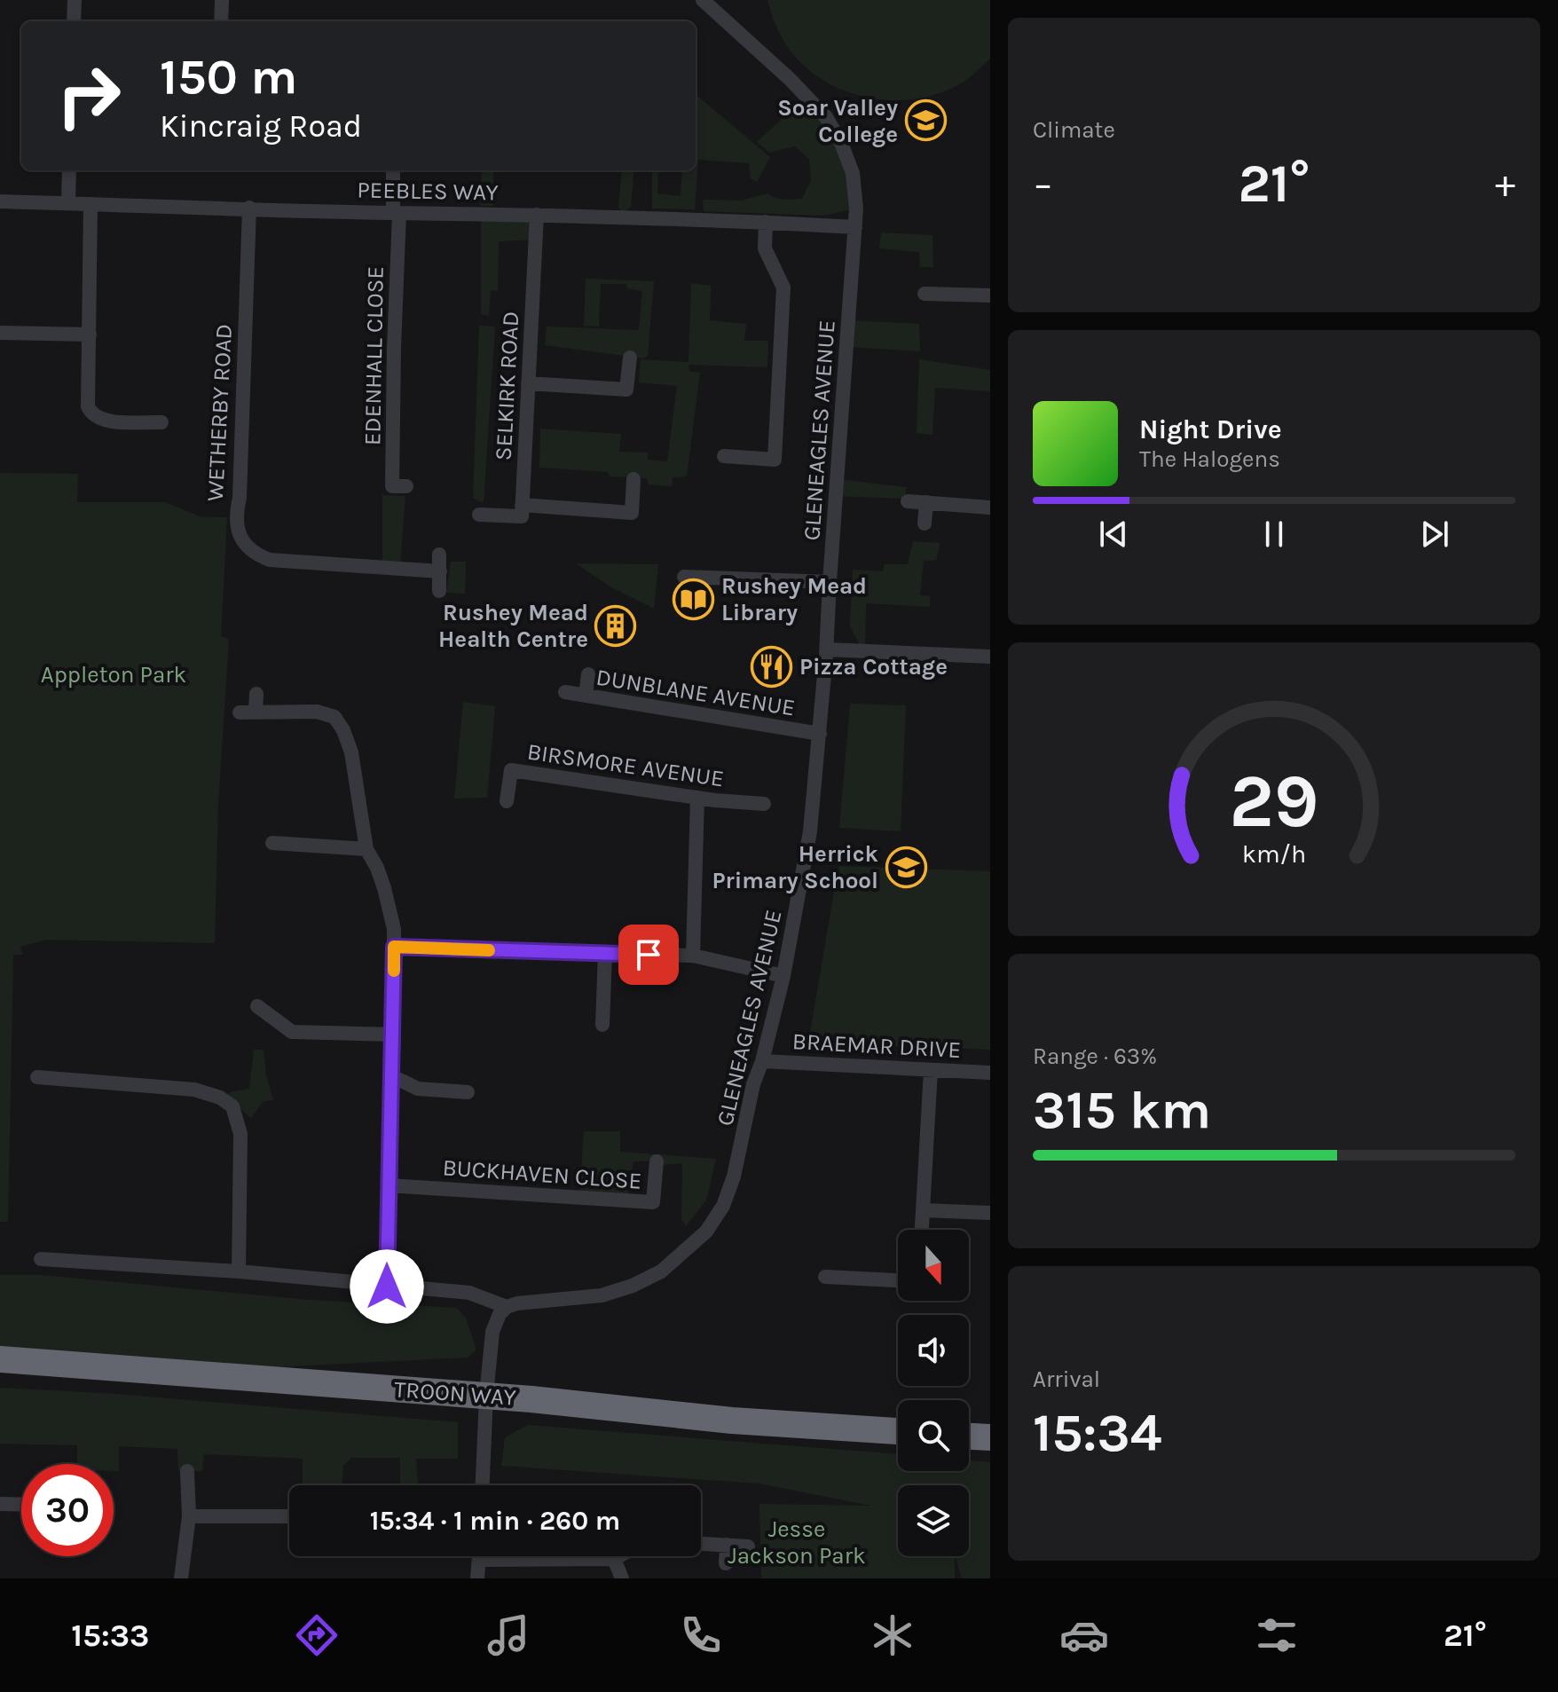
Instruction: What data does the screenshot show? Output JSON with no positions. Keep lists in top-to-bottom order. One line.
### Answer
{"streets":{"highway":["TROON WAY"],"street":["PEEBLES WAY","EDENHALL CLOSE","SELKIRK ROAD","WETHERBY ROAD","GLENEAGLES AVENUE","DUNBLANE AVENUE","BIRSMORE AVENUE","BRAEMAR DRIVE","BUCKHAVEN CLOSE"]},"crossings":[["PEEBLES WAY","EDENHALL CLOSE"],["PEEBLES WAY","SELKIRK ROAD"],["PEEBLES WAY","WETHERBY ROAD"],["PEEBLES WAY","GLENEAGLES AVENUE"],["GLENEAGLES AVENUE","DUNBLANE AVENUE"],["GLENEAGLES AVENUE","BRAEMAR DRIVE"]],"parks":["Appleton Park","Jesse Jackson Park"],"places":{"school or university":["Soar Valley College","Herrick Primary School"],"library":["Rushey Mead Library"],"building":["Rushey Mead Health Centre"],"restaurant":["Pizza Cottage"]},"north":"bottom","page":{"tile":["Climate",["Range · 63%","315 km"],["Arrival","15:34"]],"turn":["150 m","Kincraig Road"],"heat":["−","21°","+"],"song":["Night Drive","The Halogens"],"limit":"30","trip":"15:34 · 1 min · 260 m","tabs":["15:33","21°"],"gauge":["29","km/h"]}}
